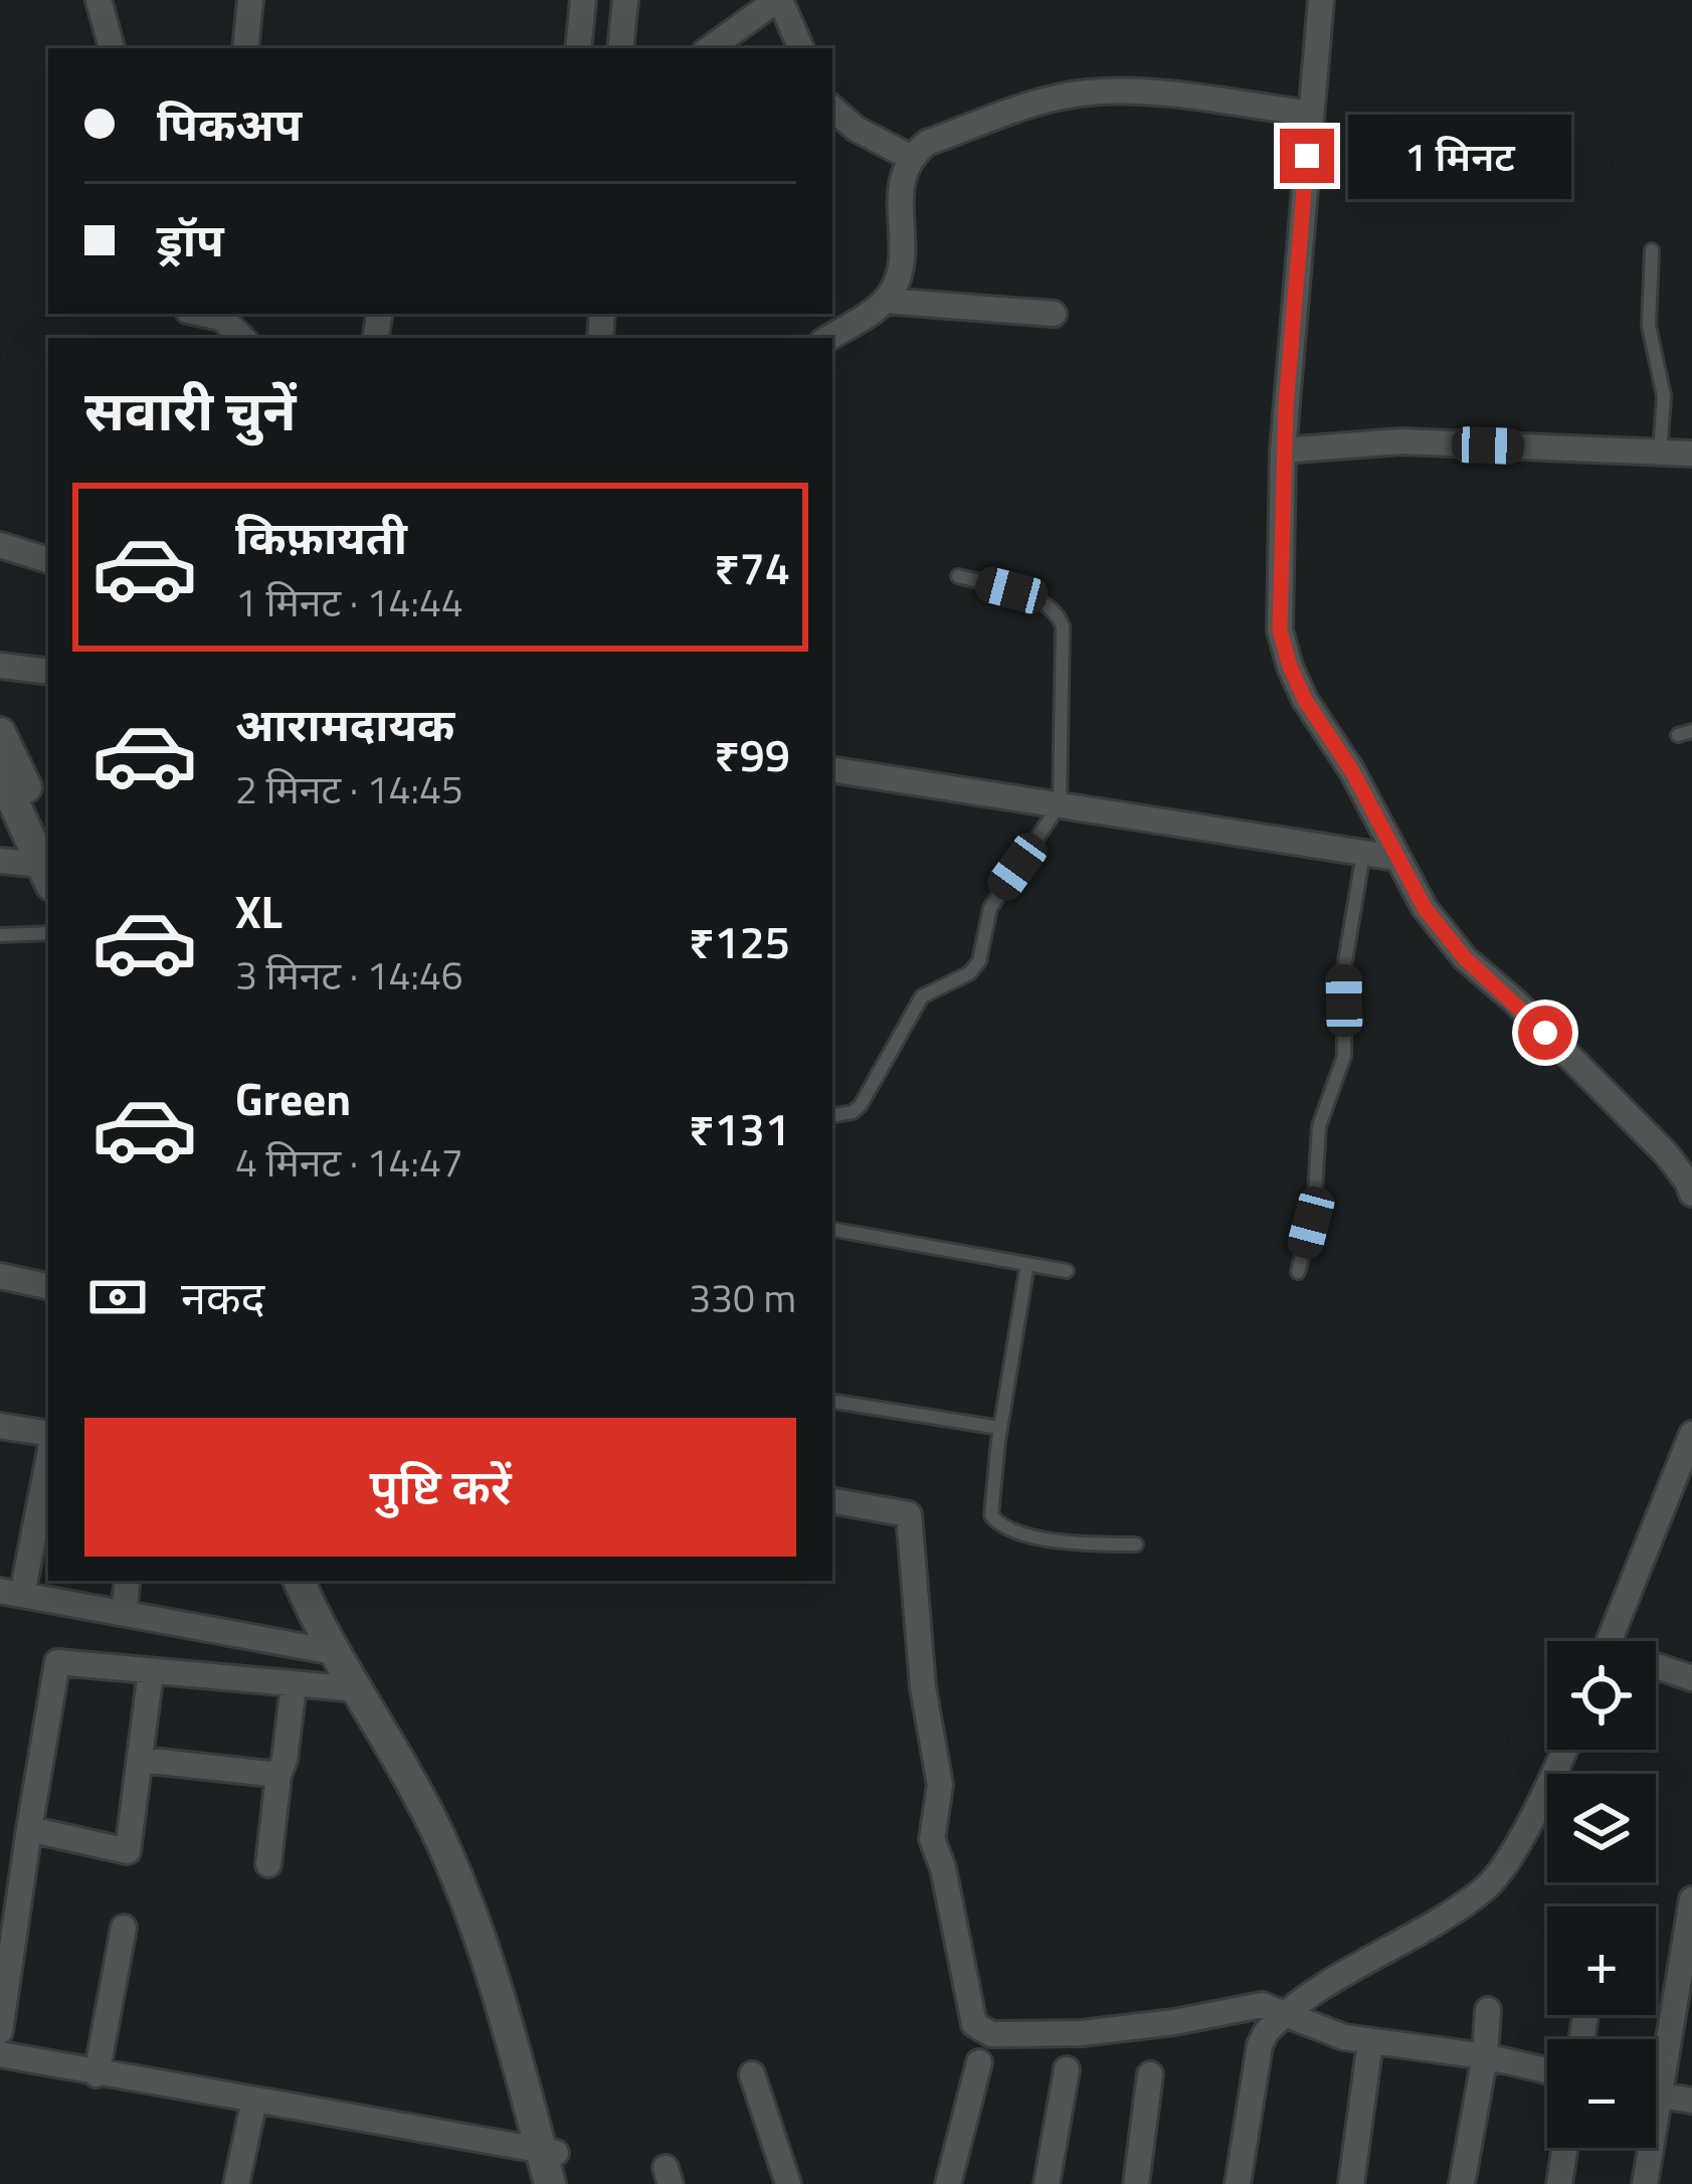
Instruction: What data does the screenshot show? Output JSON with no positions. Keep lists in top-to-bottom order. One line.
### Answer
{"page":{"banner":["पिकअप","ड्रॉप"],"bubble":"1 मिनट","heading":"सवारी चुनें","list":[{"name":"किफ़ायती","note":"1 मिनट · 14:44","value":"₹74"},{"name":"आरामदायक","note":"2 मिनट · 14:45","value":"₹99"},{"name":"XL","note":"3 मिनट · 14:46","value":"₹125"},{"name":"Green","note":"4 मिनट · 14:47","value":"₹131"}],"pay":["नकद","330 m"],"buttons":"पुष्टि करें","map_buttons":["+","−"]}}
